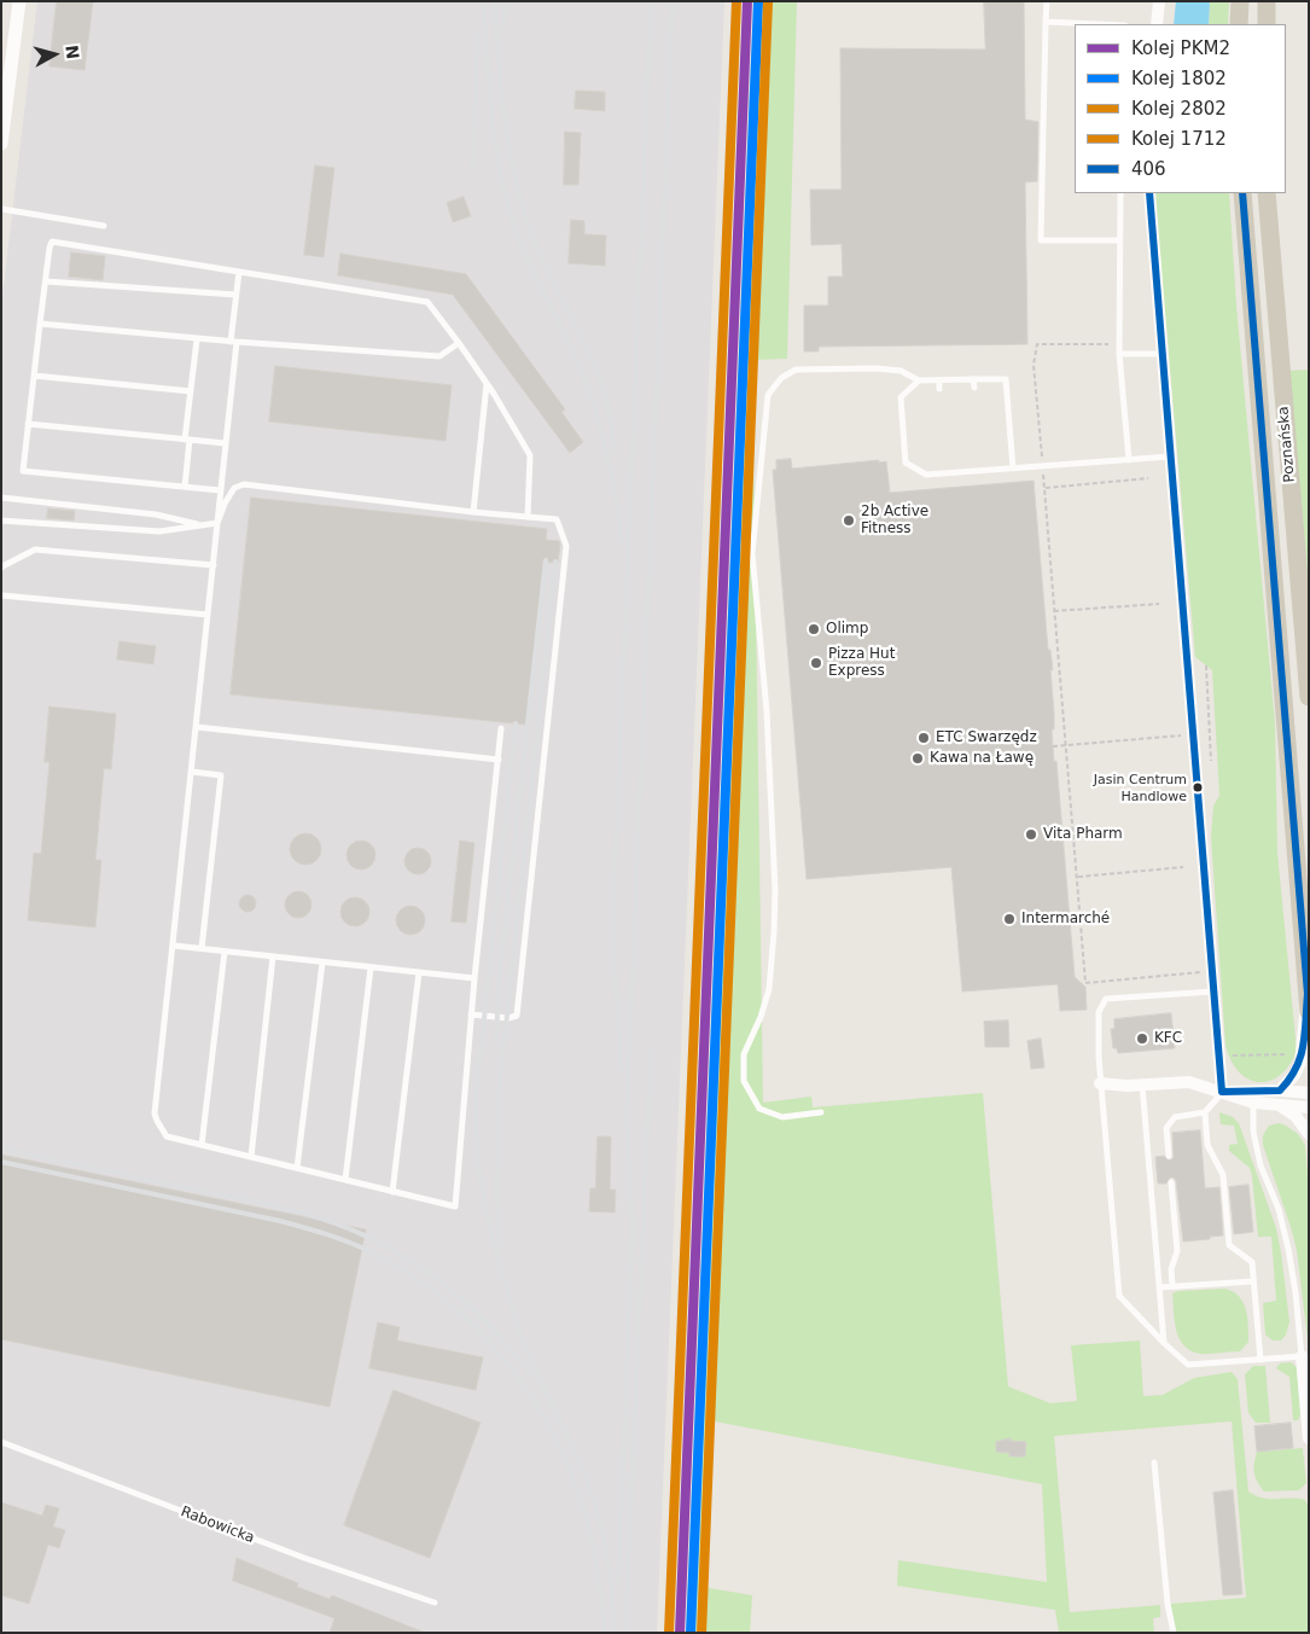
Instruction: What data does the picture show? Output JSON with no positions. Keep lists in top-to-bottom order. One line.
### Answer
{"streets":{"main road":["Poznańska"],"lane":["Rabowicka"]},"places":["2b Active Fitness","Olimp","Pizza Hut Express","ETC Swarzędz","Kawa na Ławę","Jasin Centrum Handlowe","Vita Pharm","Intermarché","KFC"],"lines":["rail line PKM2","rail line 1802","rail line 2802","rail line 1712","transit line 406"],"legend":["Kolej PKM2","Kolej 1802","Kolej 2802","Kolej 1712","406"],"north":"right"}
